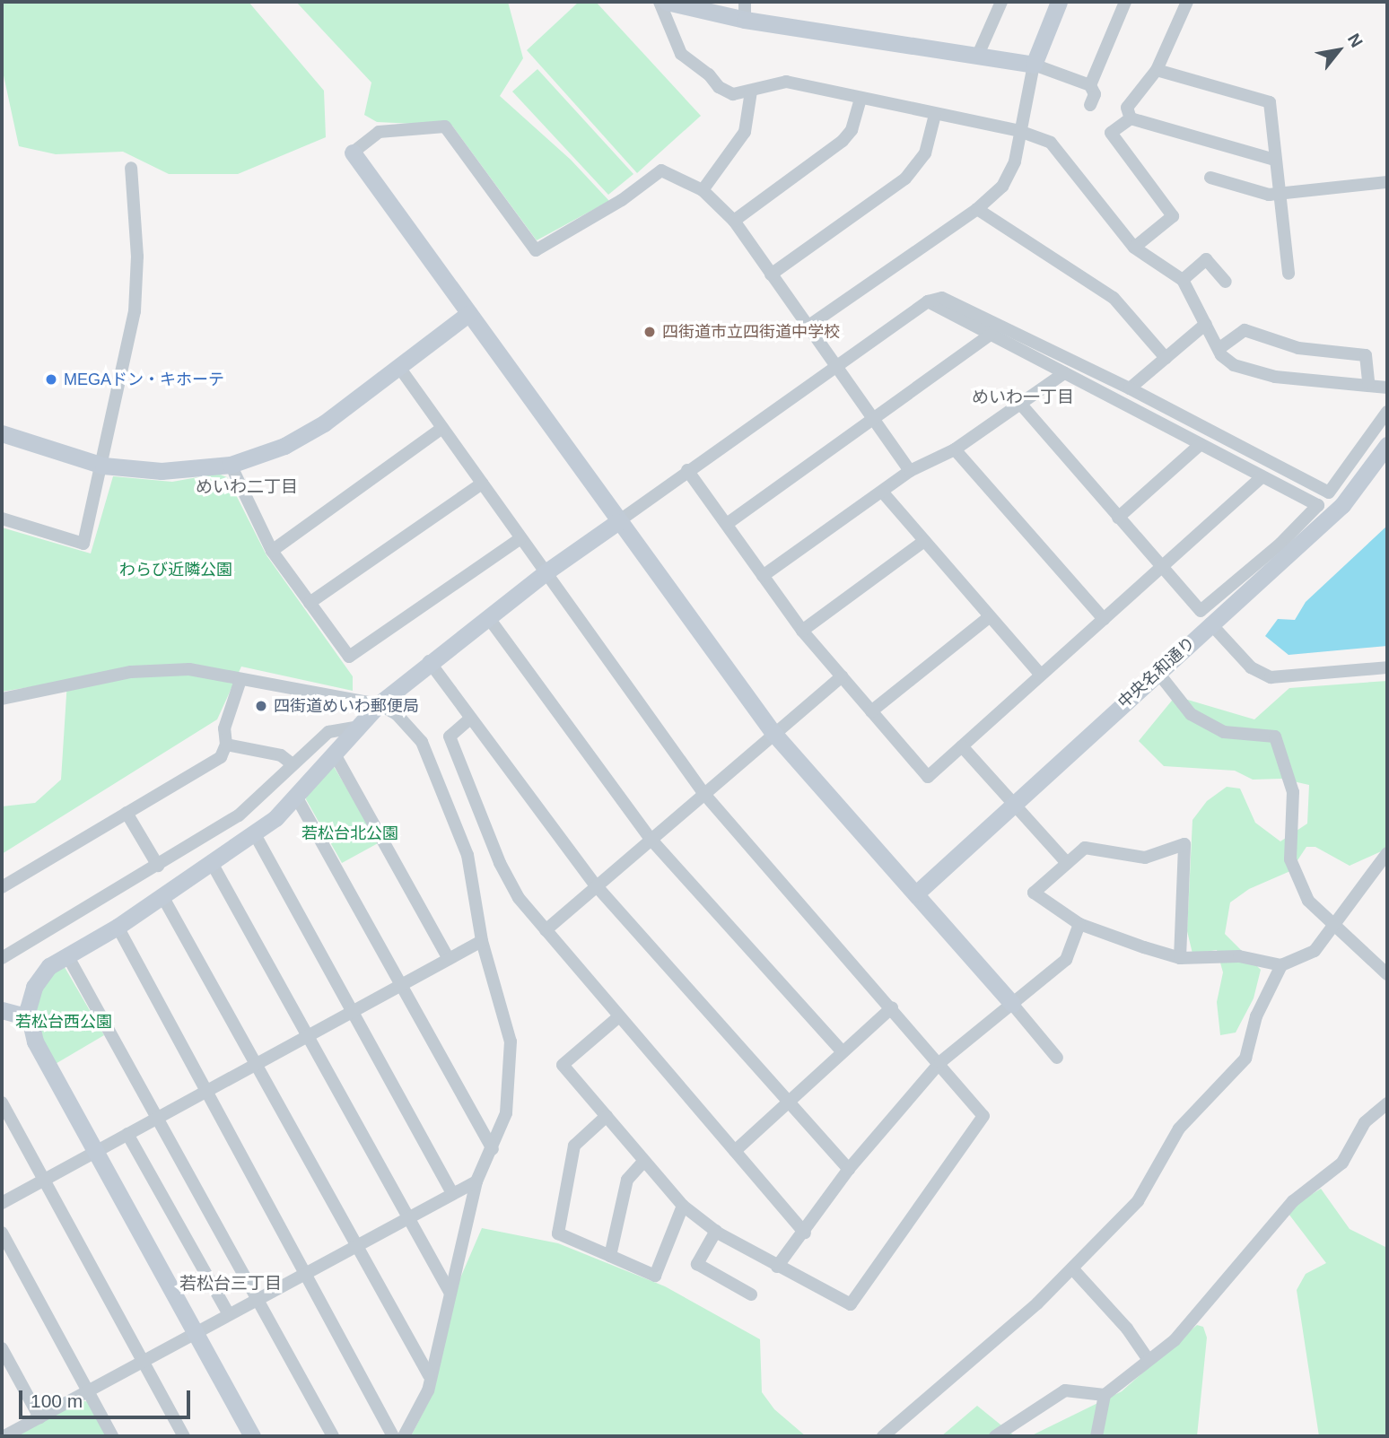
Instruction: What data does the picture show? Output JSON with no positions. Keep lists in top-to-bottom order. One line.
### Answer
{"streets":{"street":["中央名和通り"]},"districts":["めいわ一丁目","めいわ二丁目","若松台三丁目"],"parks":["わらび近隣公園","若松台北公園","若松台西公園"],"places":["四街道市立四街道中学校","MEGAドン・キホーテ","四街道めいわ郵便局"],"scale_bar":"100 m","north":"top right"}
